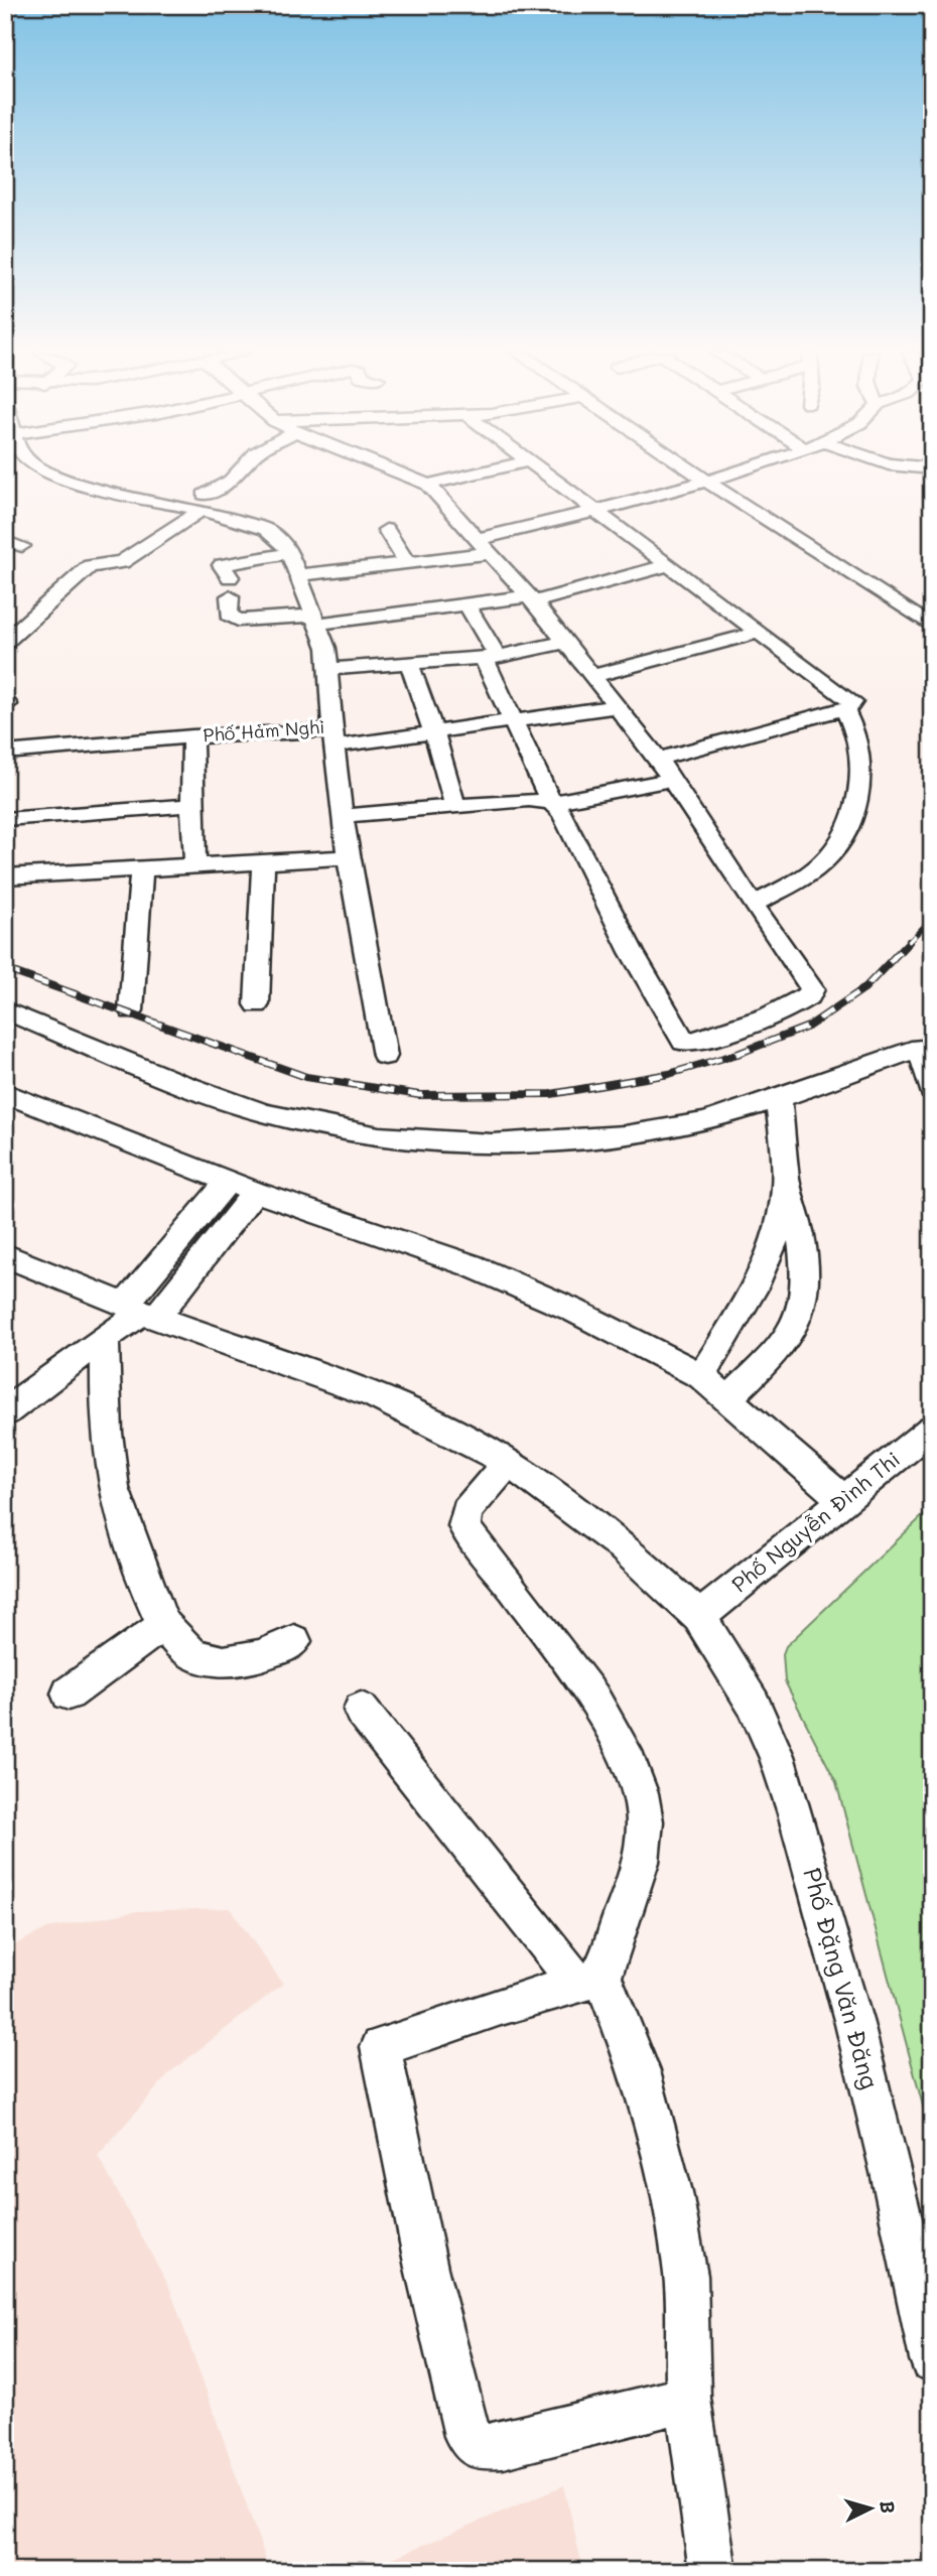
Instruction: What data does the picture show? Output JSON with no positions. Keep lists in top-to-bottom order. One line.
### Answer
{"streets":{"street":["Phố Hàm Nghi","Phố Nguyễn Đình Thi","Phố Đặng Văn Đăng"]},"crossings":[["Phố Nguyễn Đình Thi","Phố Đặng Văn Đăng"]],"north":"right"}
